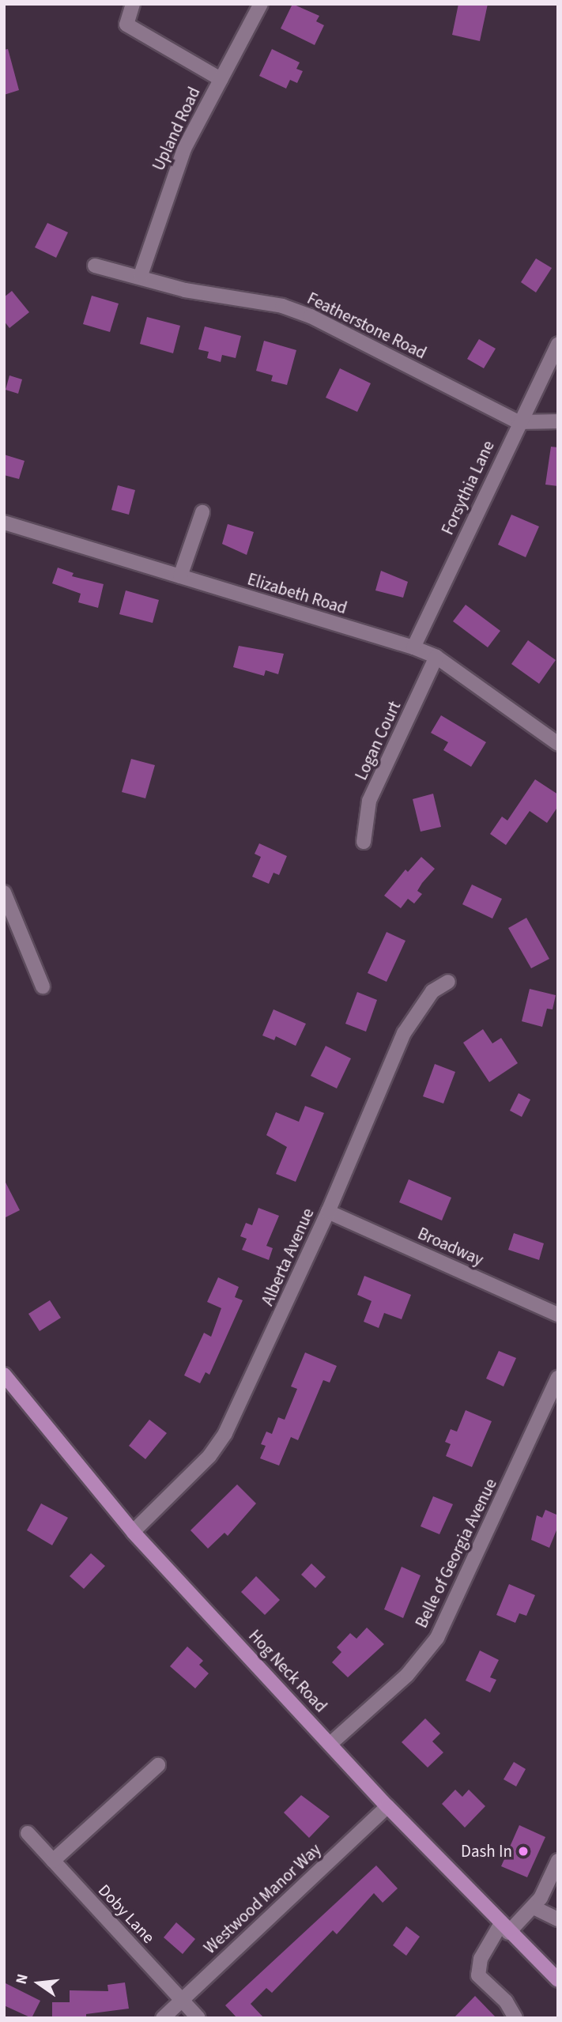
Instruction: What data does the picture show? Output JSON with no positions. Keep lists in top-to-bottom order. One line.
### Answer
{"streets":{"main road":["Hog Neck Road"],"street":["Upland Road","Featherstone Road","Forsythia Lane","Elizabeth Road","Logan Court","Broadway","Alberta Avenue","Belle of Georgia Avenue","Westwood Manor Way","Doby Lane"]},"crossings":[["Upland Road","Featherstone Road"],["Featherstone Road","Forsythia Lane"],["Forsythia Lane","Elizabeth Road"],["Elizabeth Road","Logan Court"],["Broadway","Alberta Avenue"],["Alberta Avenue","Hog Neck Road"],["Belle of Georgia Avenue","Hog Neck Road"],["Hog Neck Road","Westwood Manor Way"],["Westwood Manor Way","Doby Lane"]],"places":["Dash In"],"north":"left"}
